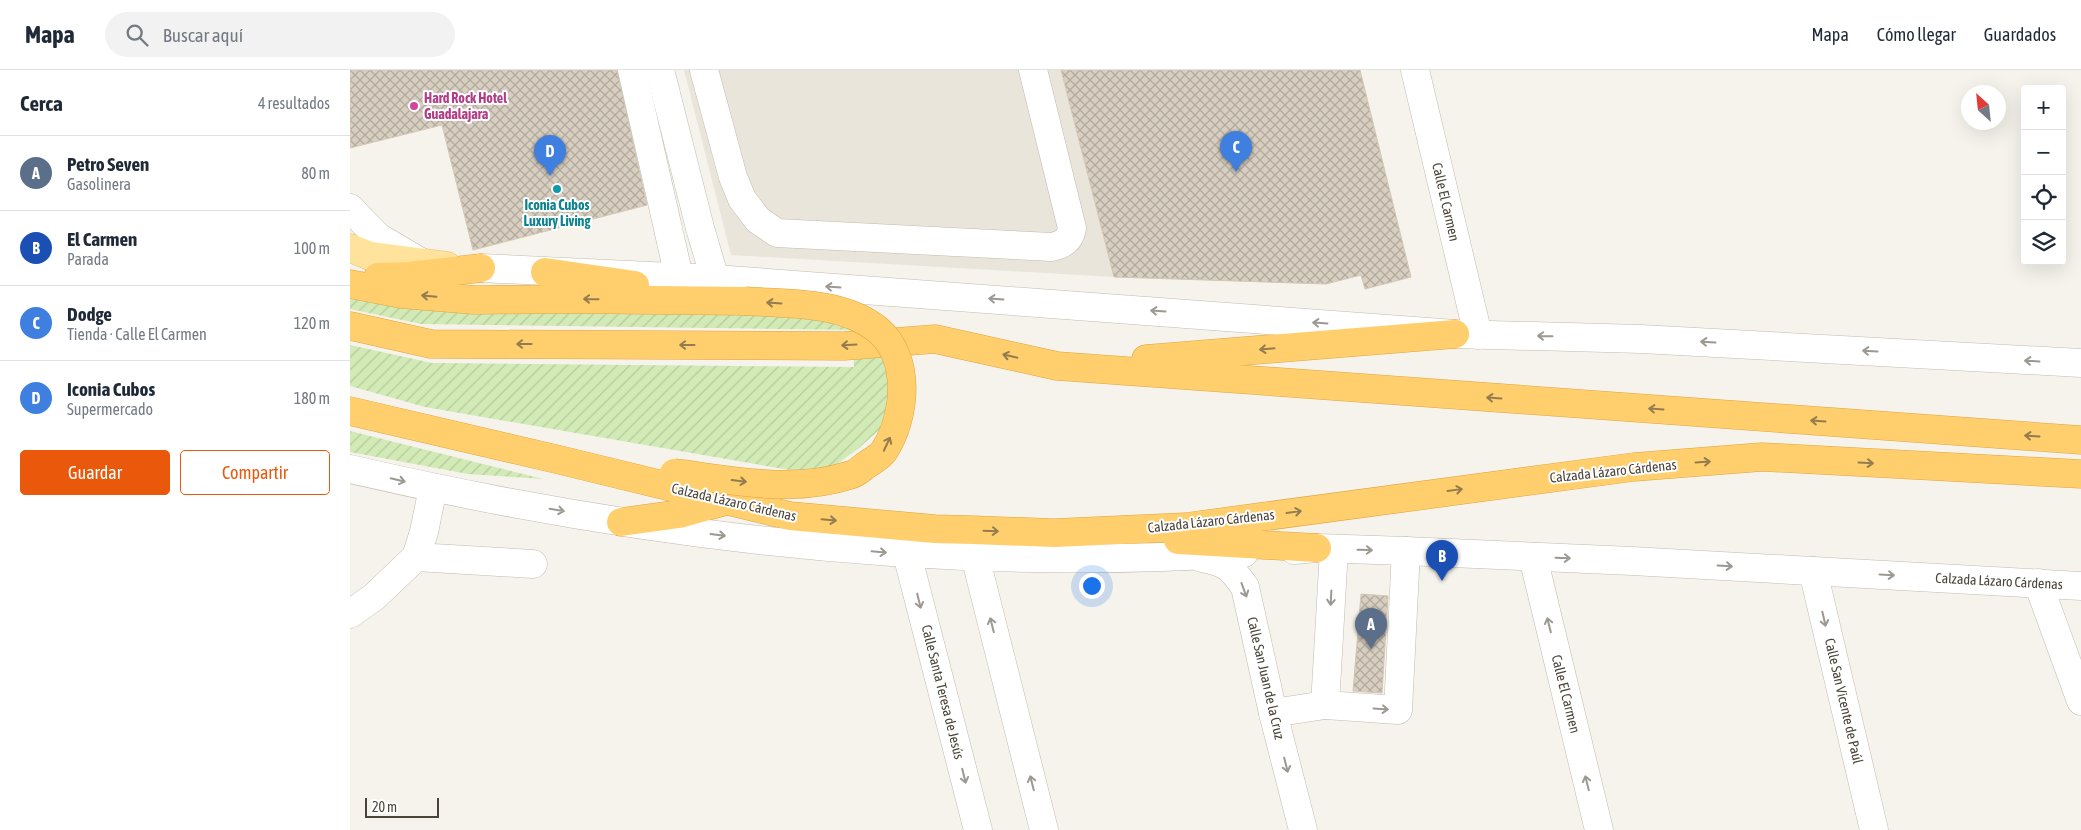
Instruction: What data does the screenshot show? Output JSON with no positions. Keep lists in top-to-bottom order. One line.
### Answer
{"streets":{"highway":["Calzada Lázaro Cárdenas"],"street":["Calle El Carmen","Calle San Juan de la Cruz","Calle Santa Teresa de Jesús","Calle San Vicente de Paúl"]},"crossings":[["Calle El Carmen","Calzada Lázaro Cárdenas"],["Calzada Lázaro Cárdenas","Calle San Juan de la Cruz"],["Calzada Lázaro Cárdenas","Calle San Vicente de Paúl"]],"places":["Hard Rock Hotel Guadalajara","Iconia Cubos Luxury Living"],"scale_bar":"20 m","north":"top left","page":{"header":"Mapa","search":"Buscar aquí","nav":["Mapa","Cómo llegar","Guardados"],"heading":["Cerca","4 resultados"],"map_buttons":["+","−"],"pins":["C","D","B","A"],"list":[{"mark":"A","name":"Petro Seven","note":"Gasolinera","value":"80 m"},{"mark":"B","name":"El Carmen","note":"Parada","value":"100 m"},{"mark":"C","name":"Dodge","note":"Tienda · Calle El Carmen","value":"120 m"},{"mark":"D","name":"Iconia Cubos","note":"Supermercado","value":"180 m"}],"buttons":["Guardar","Compartir"],"scale":"20 m"}}
